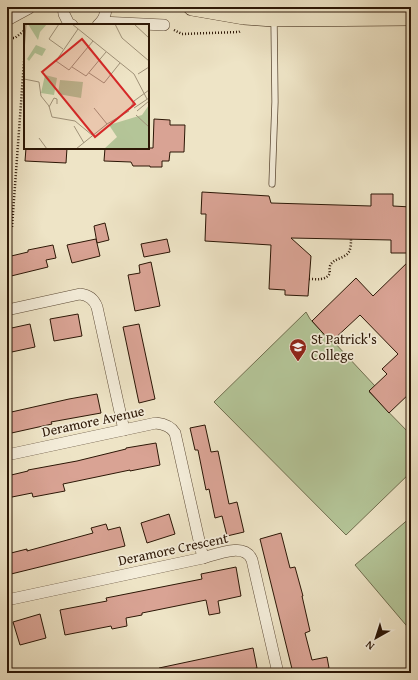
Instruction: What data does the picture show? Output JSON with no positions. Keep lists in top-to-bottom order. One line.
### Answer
{"streets":{"street":["Deramore Avenue","Deramore Crescent"]},"crossings":[["Deramore Avenue","Deramore Crescent"]],"places":{"school or university":["St Patrick's College"]},"north":"bottom left"}
